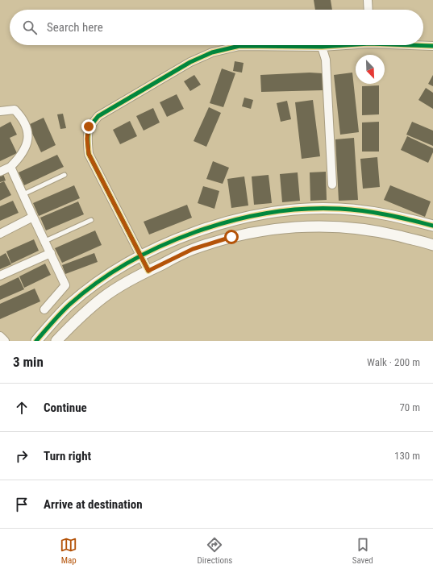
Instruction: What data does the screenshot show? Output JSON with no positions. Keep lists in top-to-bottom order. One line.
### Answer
{"north":"bottom right","page":{"search":"Search here","heading":["3 min","Walk · 200 m"],"list":[["Continue","70 m"],["Turn right","130 m"],"Arrive at destination"],"nav":["Map","Directions","Saved"]}}
